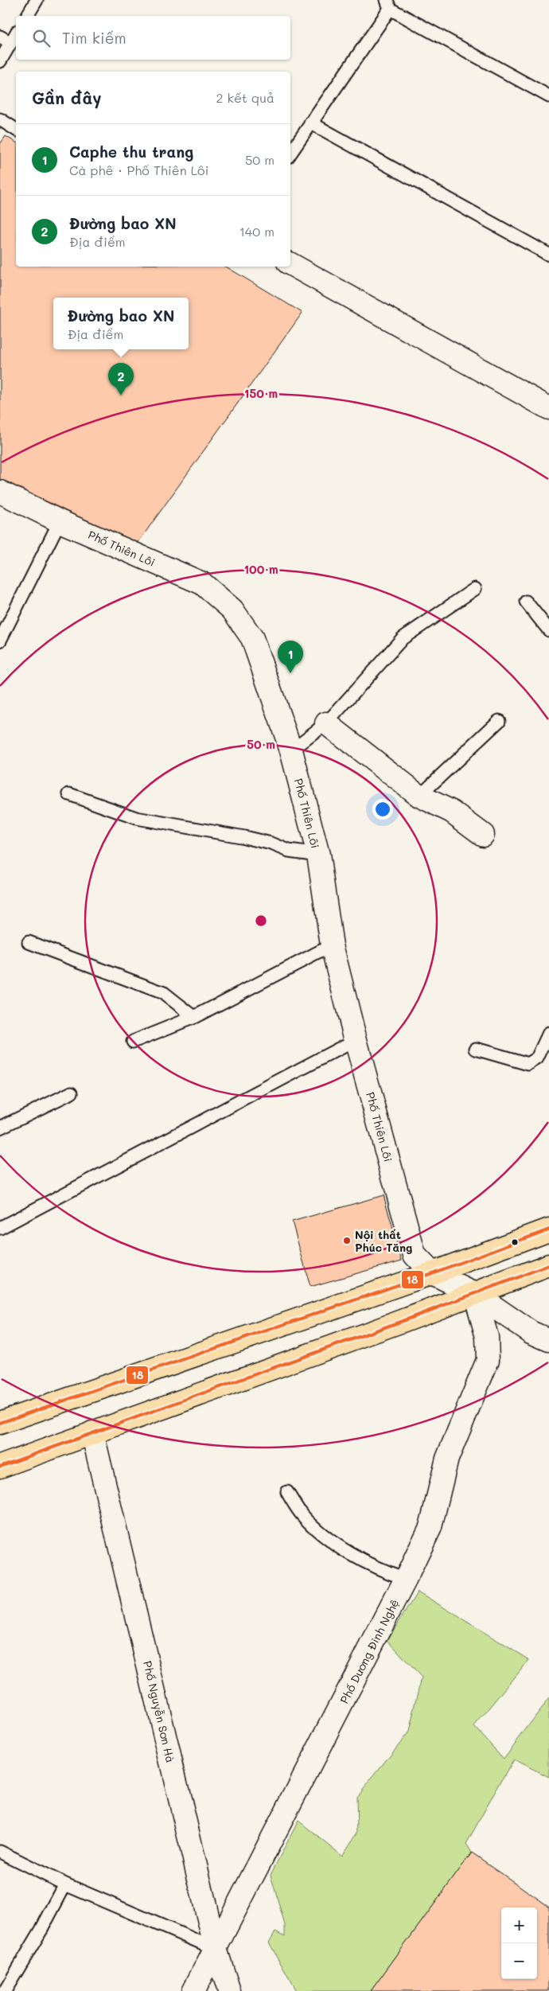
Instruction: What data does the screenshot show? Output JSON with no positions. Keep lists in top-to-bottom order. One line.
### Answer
{"streets":{"street":["Phố Thiên Lôi","Phố Dương Đình Nghệ","Phố Nguyễn Sơn Hà"]},"crossings":[["Phố Dương Đình Nghệ","Phố Nguyễn Sơn Hà"]],"places":["Nội thất Phúc Tăng"],"lines":["transit line 18"],"page":{"search":"Tìm kiếm","heading":["Gần đây","2 kết quả"],"list":[{"mark":"1","name":"Caphe thu trang","note":"Cà phê · Phố Thiên Lôi","value":"50 m"},{"mark":"2","name":"Đường bao XN","note":"Địa điểm","value":"140 m"}],"popup":["Đường bao XN","Địa điểm"],"pins":["2","1"],"map_buttons":["+","−"]},"rings":["150 m","100 m","50 m"]}
